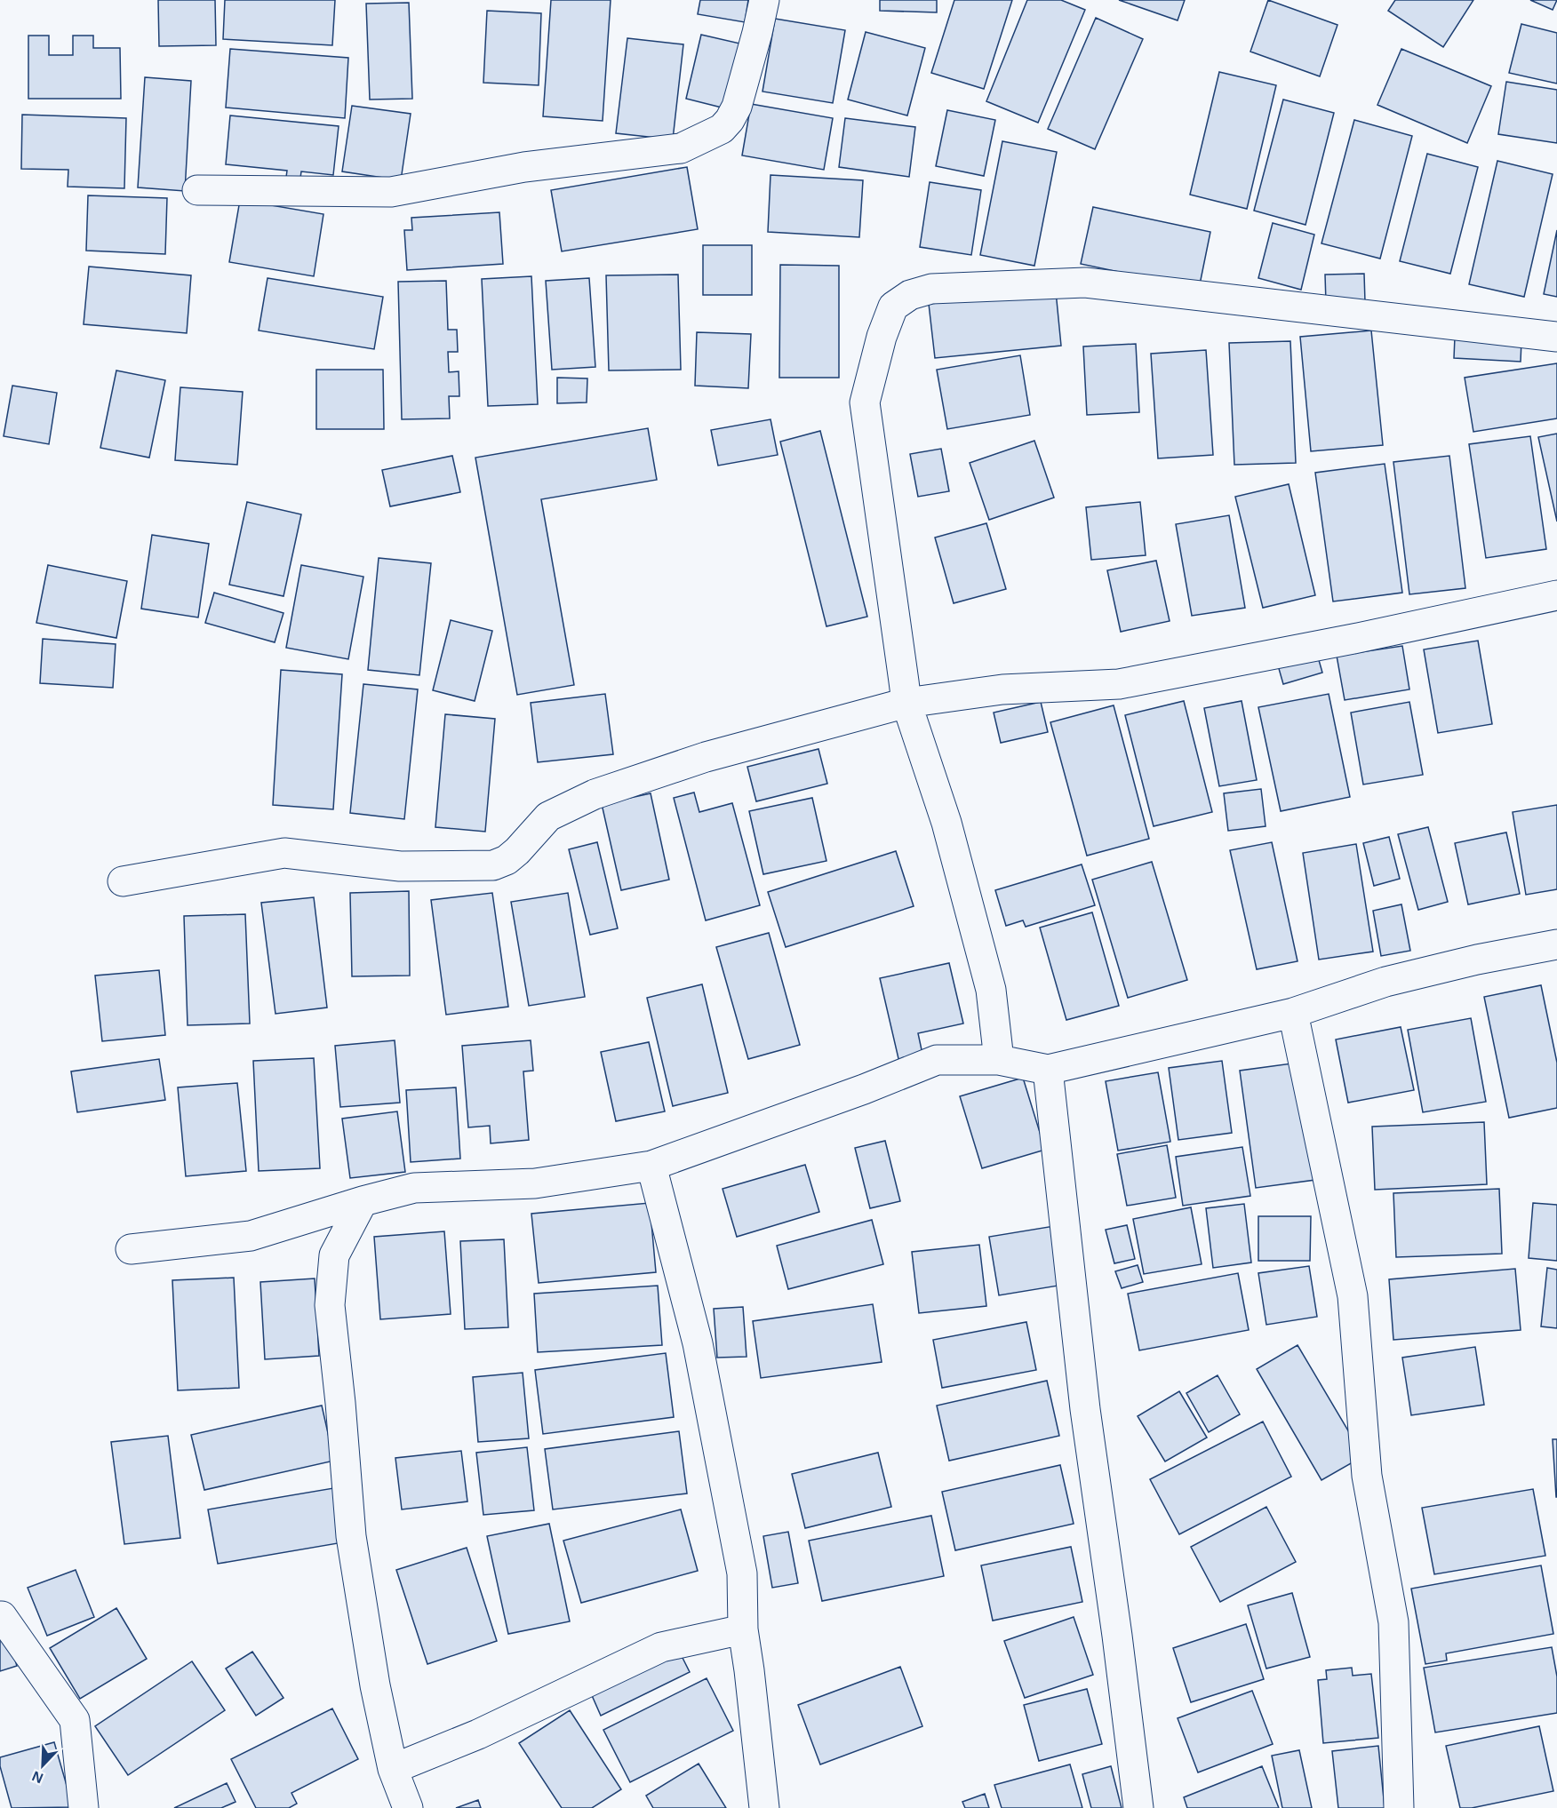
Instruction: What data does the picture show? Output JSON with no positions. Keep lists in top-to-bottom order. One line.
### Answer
{"north":"bottom left"}
